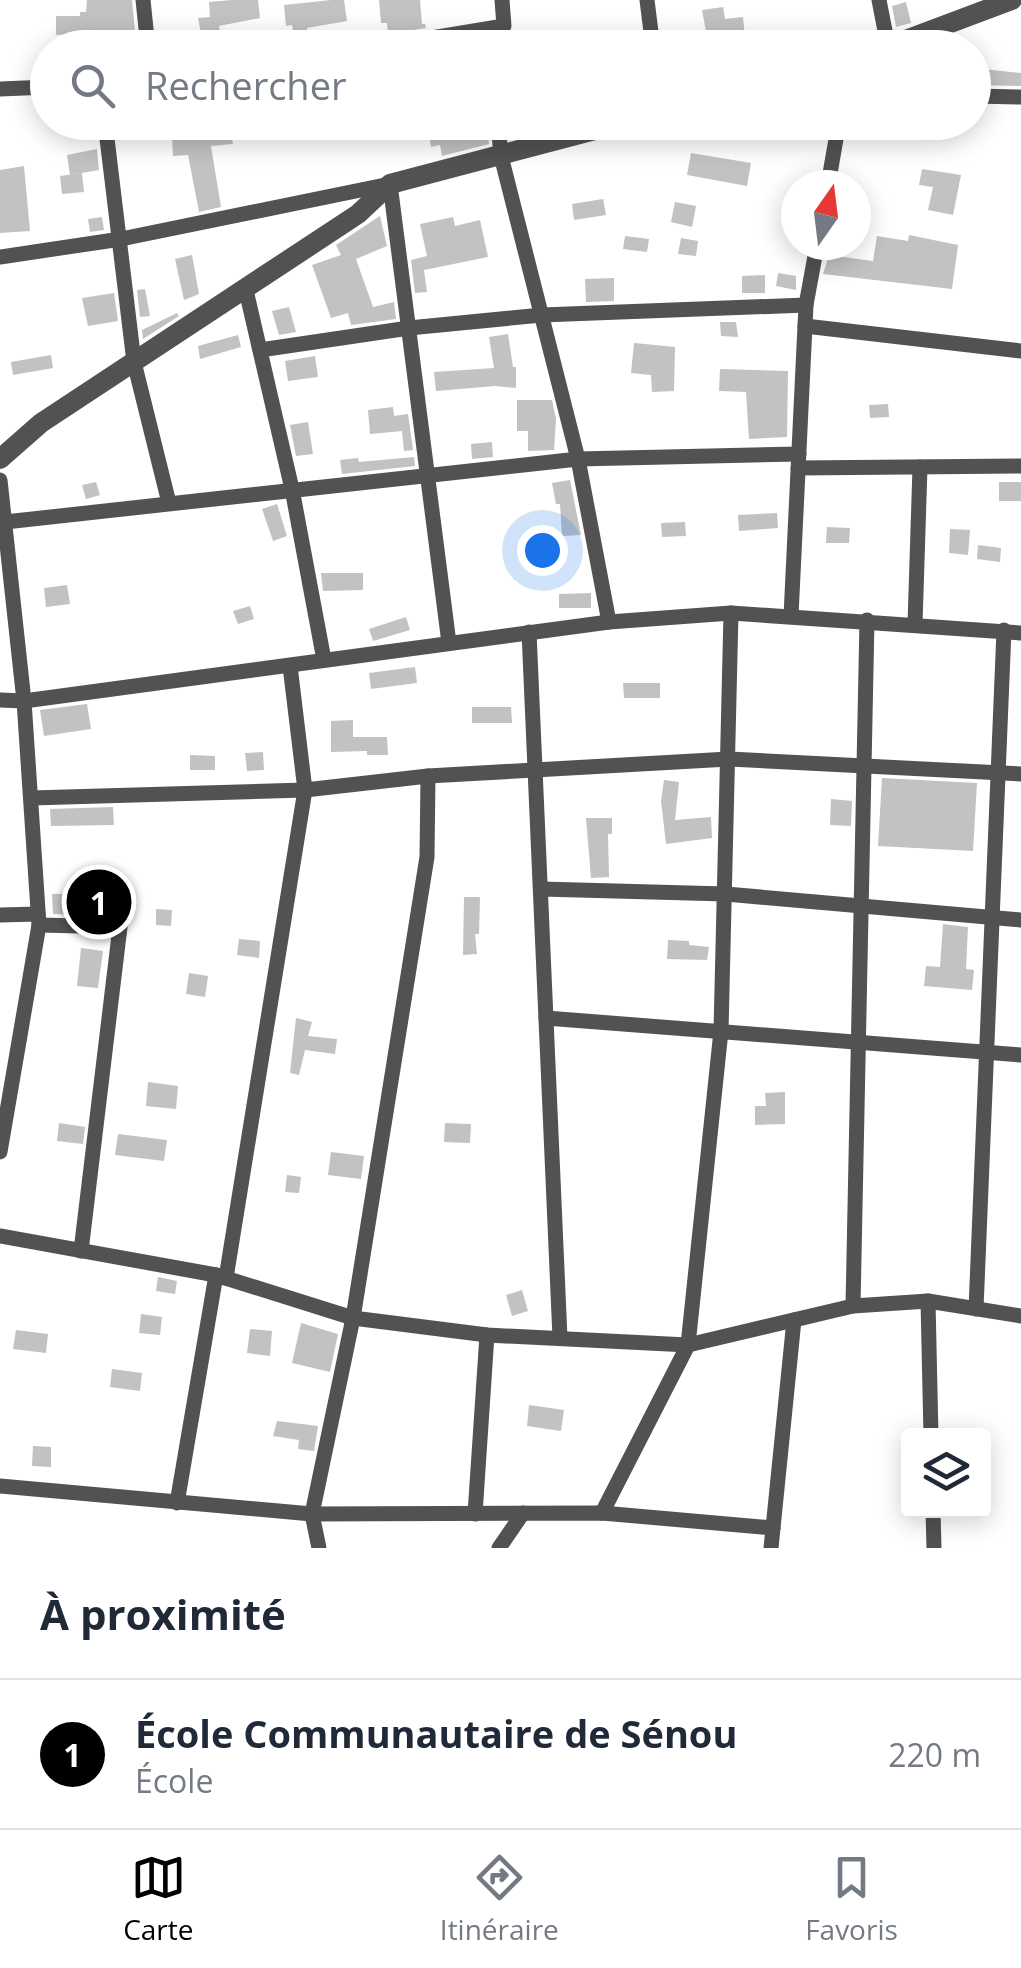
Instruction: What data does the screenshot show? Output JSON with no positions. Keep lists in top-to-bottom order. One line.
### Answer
{"north":"top","page":{"search":"Rechercher","pins":"1","heading":"À proximité","list":[{"mark":"1","name":"École Communautaire de Sénou","note":"École","value":"220 m"}],"nav":["Carte","Itinéraire","Favoris"]}}
